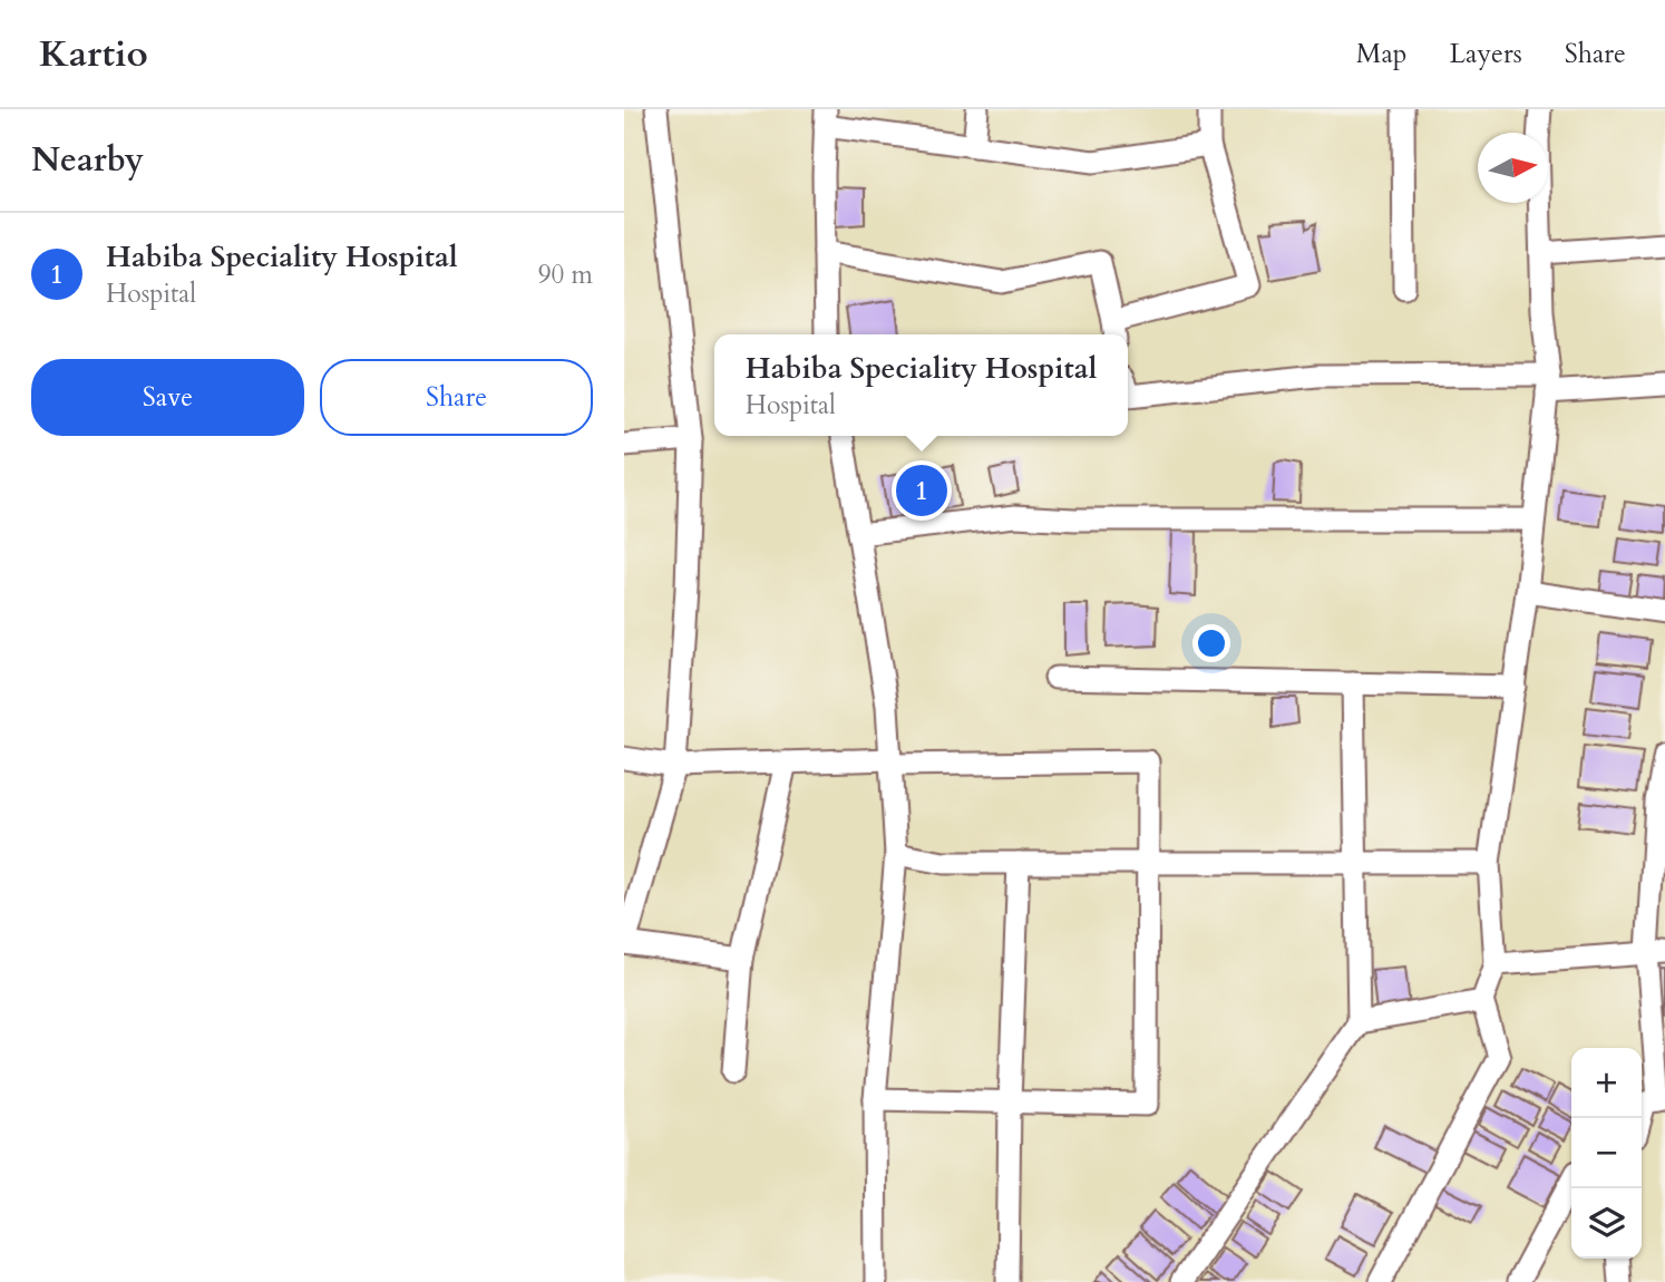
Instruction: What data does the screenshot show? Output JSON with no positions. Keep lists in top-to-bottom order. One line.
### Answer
{"north":"right","page":{"header":"Kartio","nav":["Map","Layers","Share"],"heading":"Nearby","list":[{"mark":"1","name":"Habiba Speciality Hospital","note":"Hospital","value":"90 m"}],"popup":["Habiba Speciality Hospital","Hospital"],"buttons":["Save","Share"],"pins":"1","map_buttons":["+","−"]}}
